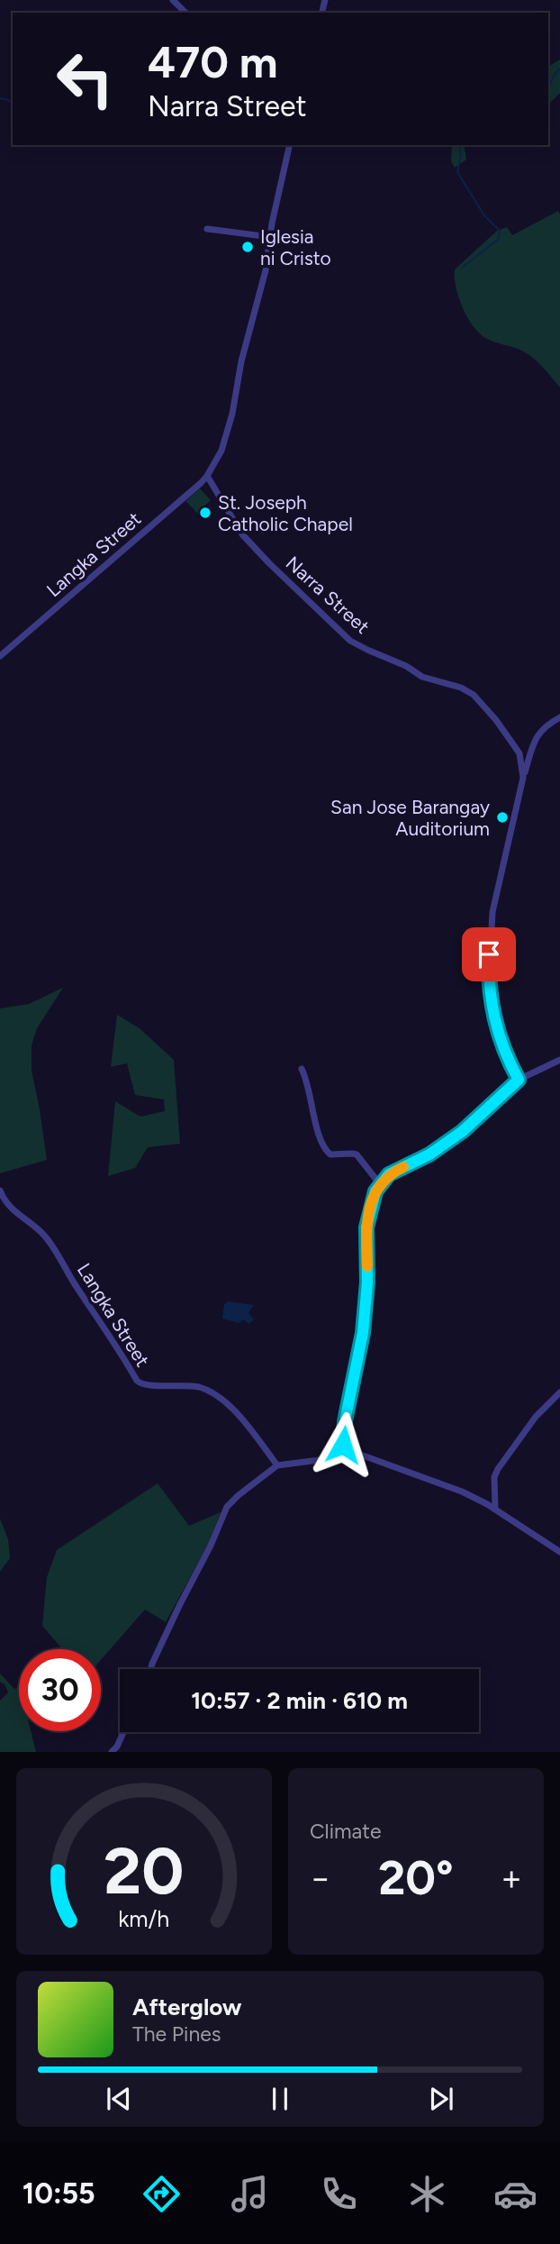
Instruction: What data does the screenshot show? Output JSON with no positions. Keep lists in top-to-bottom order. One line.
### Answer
{"streets":{"street":["Langka Street","Narra Street"]},"crossings":[["Langka Street","Narra Street"]],"places":["Iglesia ni Cristo","St. Joseph Catholic Chapel","San Jose Barangay Auditorium"],"page":{"turn":["470 m","Narra Street"],"limit":"30","trip":"10:57 · 2 min · 610 m","tile":"Climate","heat":["−","20°","+"],"song":["Afterglow","The Pines"],"tabs":"10:55","gauge":["20","km/h"]}}
